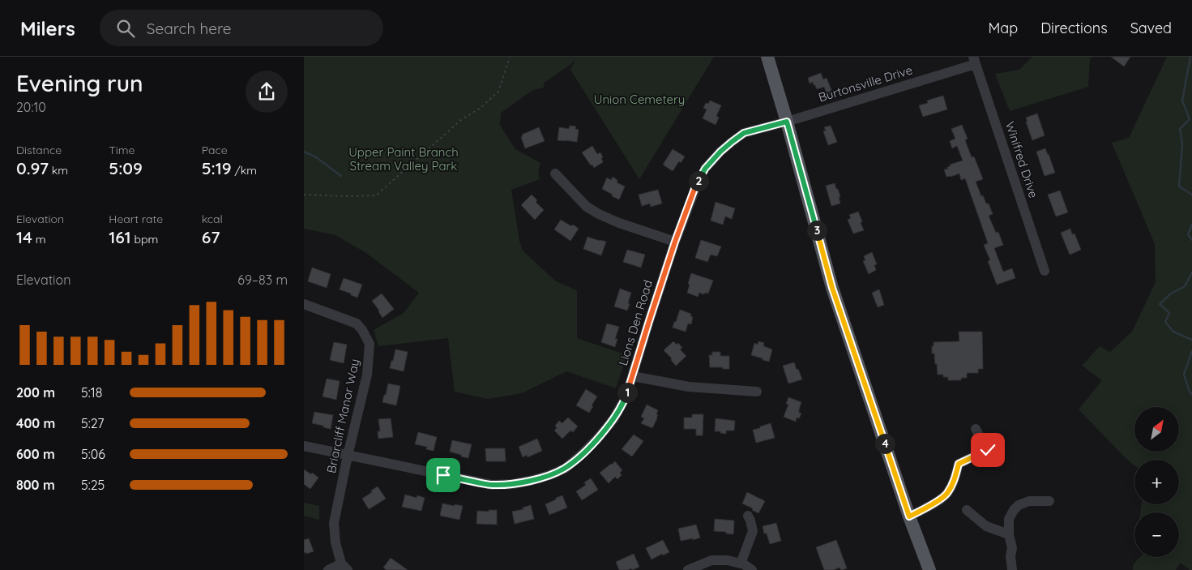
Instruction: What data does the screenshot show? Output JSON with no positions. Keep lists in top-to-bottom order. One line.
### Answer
{"streets":{"street":["Burtonsville Drive","Winifred Drive","Lions Den Road","Briarcliff Manor Way"]},"crossings":[["Burtonsville Drive","Winifred Drive"],["Burtonsville Drive","Lions Den Road"],["Lions Den Road","Briarcliff Manor Way"]],"parks":["Union Cemetery","Upper Paint Branch Stream Valley Park"],"north":"top right","page":{"header":"Milers","search":"Search here","nav":["Map","Directions","Saved"],"heading":["Evening run","20:10"],"stats":[["Distance","0.97 km"],["Time","5:09"],["Pace","5:19 /km"],["Elevation","14 m"],["Heart rate","161 bpm"],["kcal","67"]],"pins":["2","3","1","4"],"chart":["Elevation","69–83 m"],"list":[{"name":"200 m","note":"5:18"},{"name":"400 m","note":"5:27"},{"name":"600 m","note":"5:06"},{"name":"800 m","note":"5:25"}],"map_buttons":["+","−"]}}
